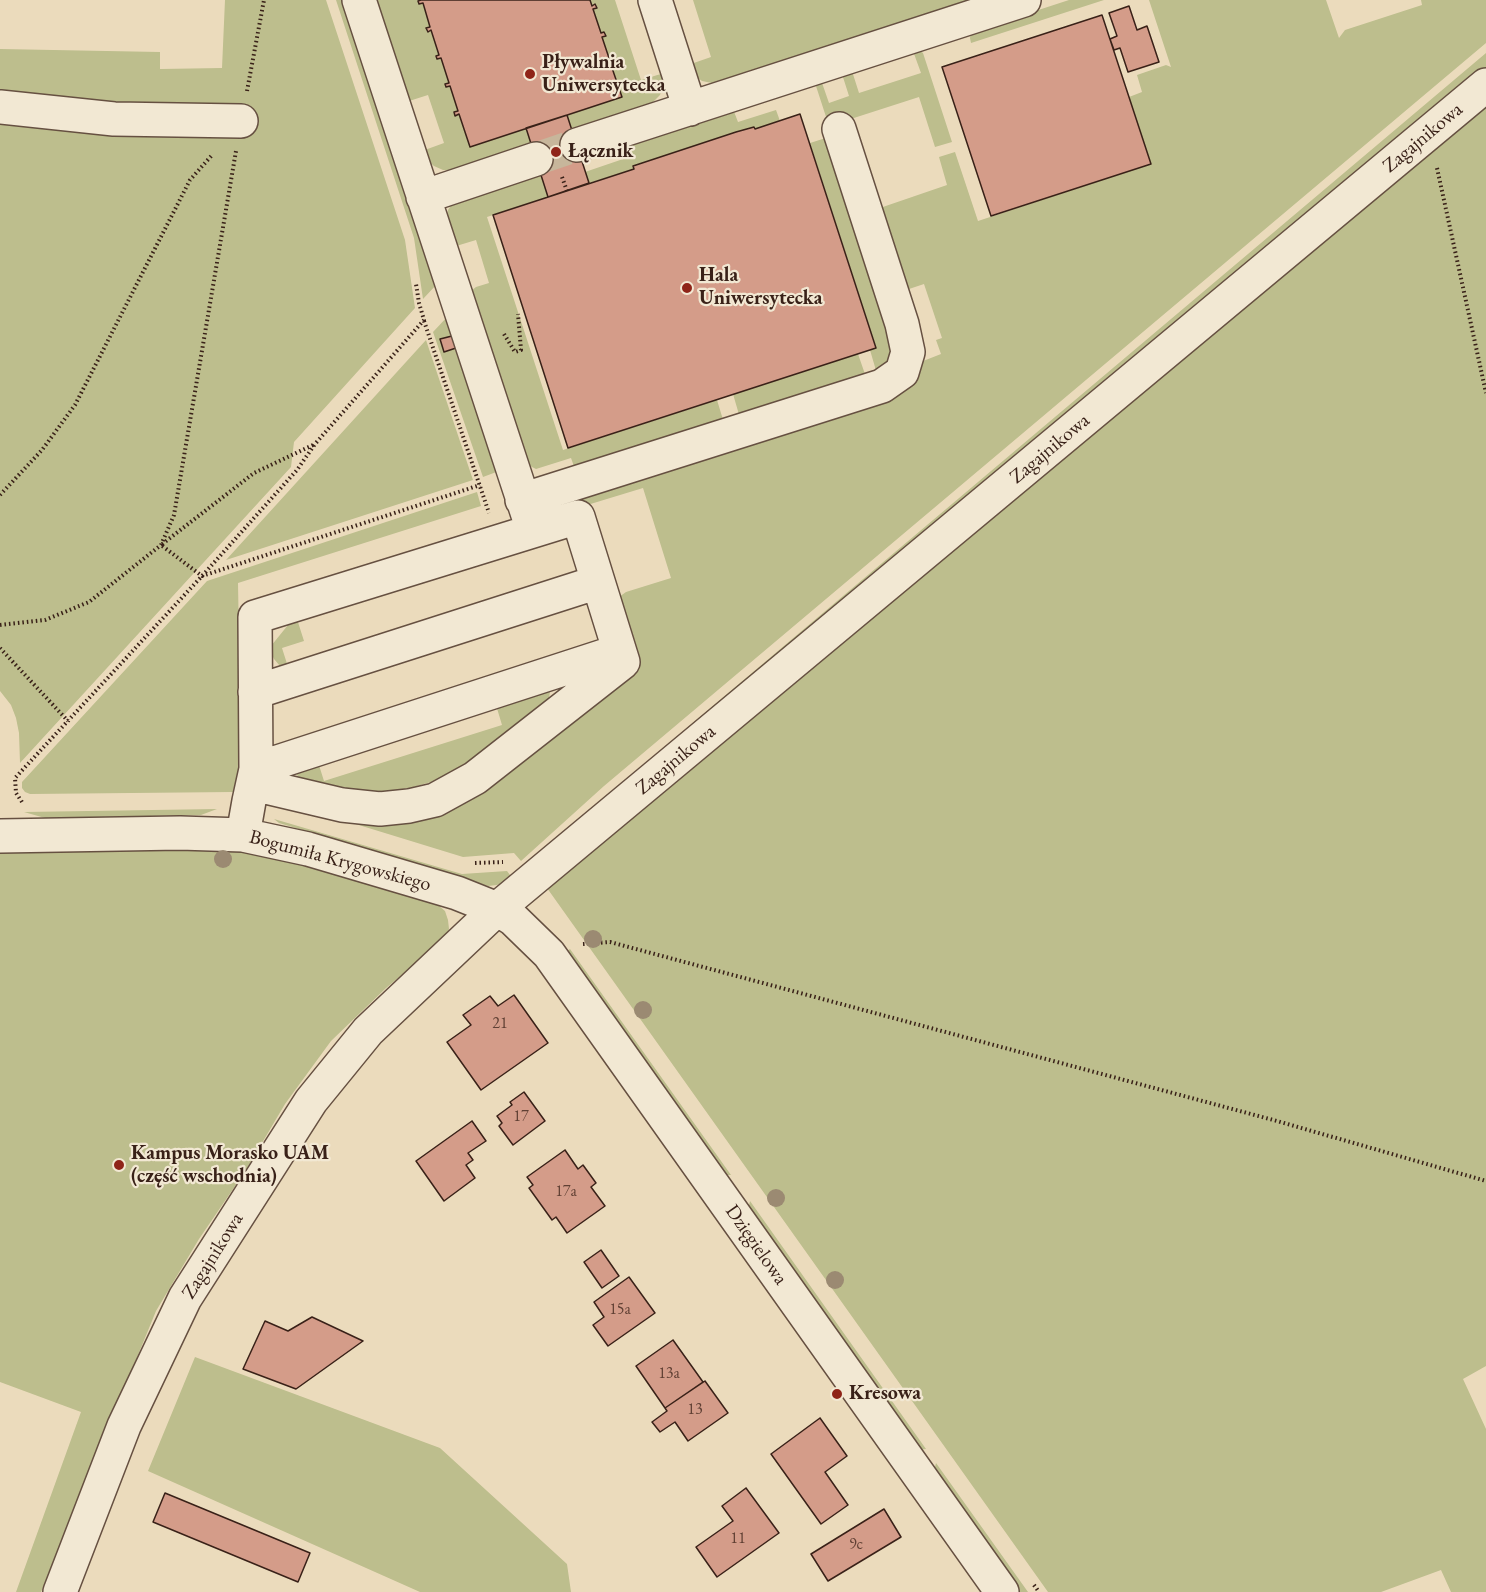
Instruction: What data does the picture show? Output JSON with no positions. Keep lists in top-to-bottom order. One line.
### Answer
{"streets":{"street":["Zagajnikowa","Bogumiła Krygowskiego","Dzięgielowa"]},"crossings":[["Zagajnikowa","Bogumiła Krygowskiego"],["Zagajnikowa","Dzięgielowa"],["Bogumiła Krygowskiego","Dzięgielowa"]],"places":["Pływalnia Uniwersytecka","Łącznik","Hala Uniwersytecka","Kampus Morasko UAM (część wschodnia)","Kresowa"],"house_numbers":["21","17","17a","15a","13a","13","11","9c"]}
